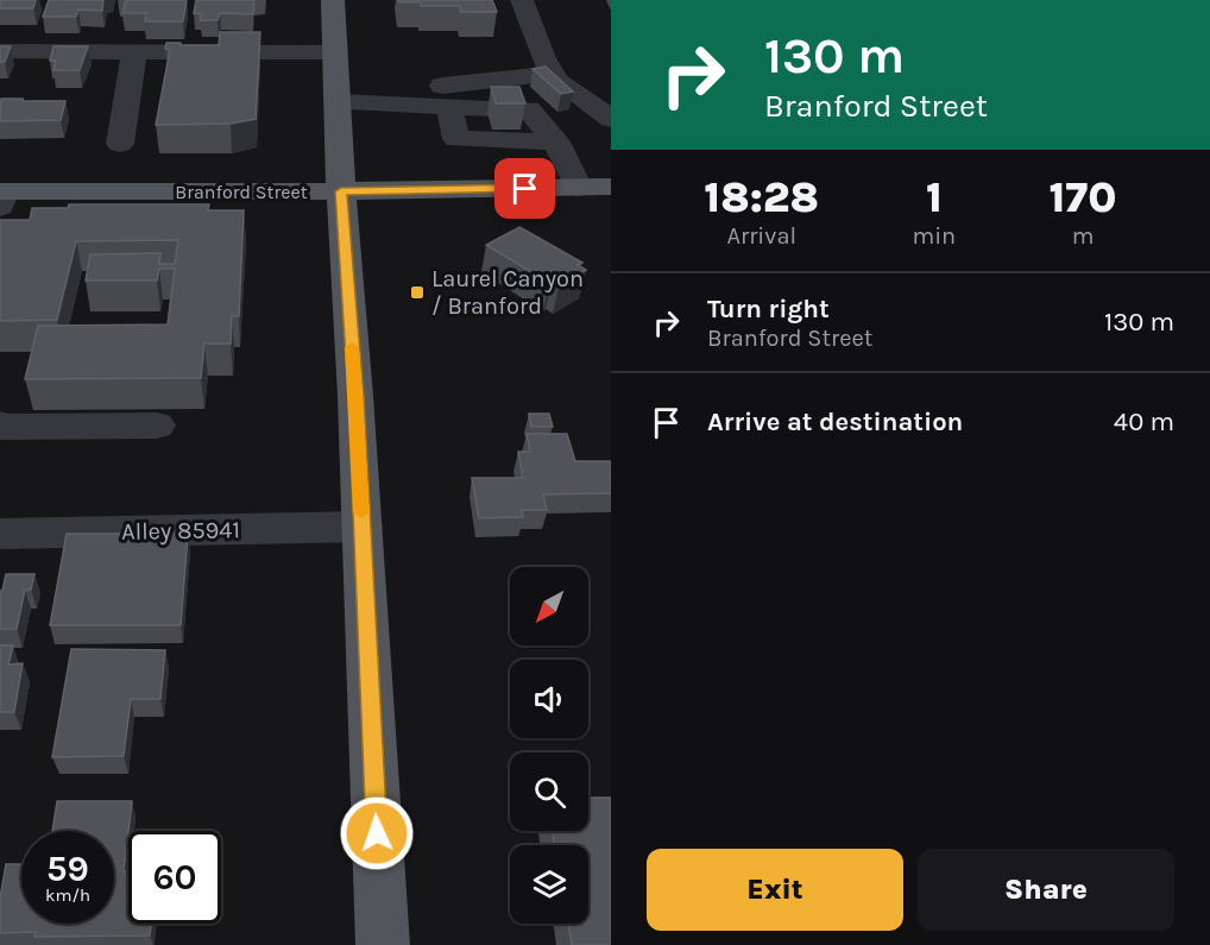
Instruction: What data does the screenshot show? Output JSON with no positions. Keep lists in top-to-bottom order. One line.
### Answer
{"streets":{"main road":["Branford Street"],"lane":["Alley 85941"]},"places":{"transit":["Laurel Canyon / Branford"]},"north":"bottom left","page":{"turn":["130 m","Branford Street"],"eta":["18:28","Arrival","1","min","170","m"],"list":[{"name":"Turn right","note":"Branford Street","value":"130 m"},{"name":"Arrive at destination","value":"40 m"}],"speed":"59 km/h","limit":"60","buttons":["Exit","Share"]}}
